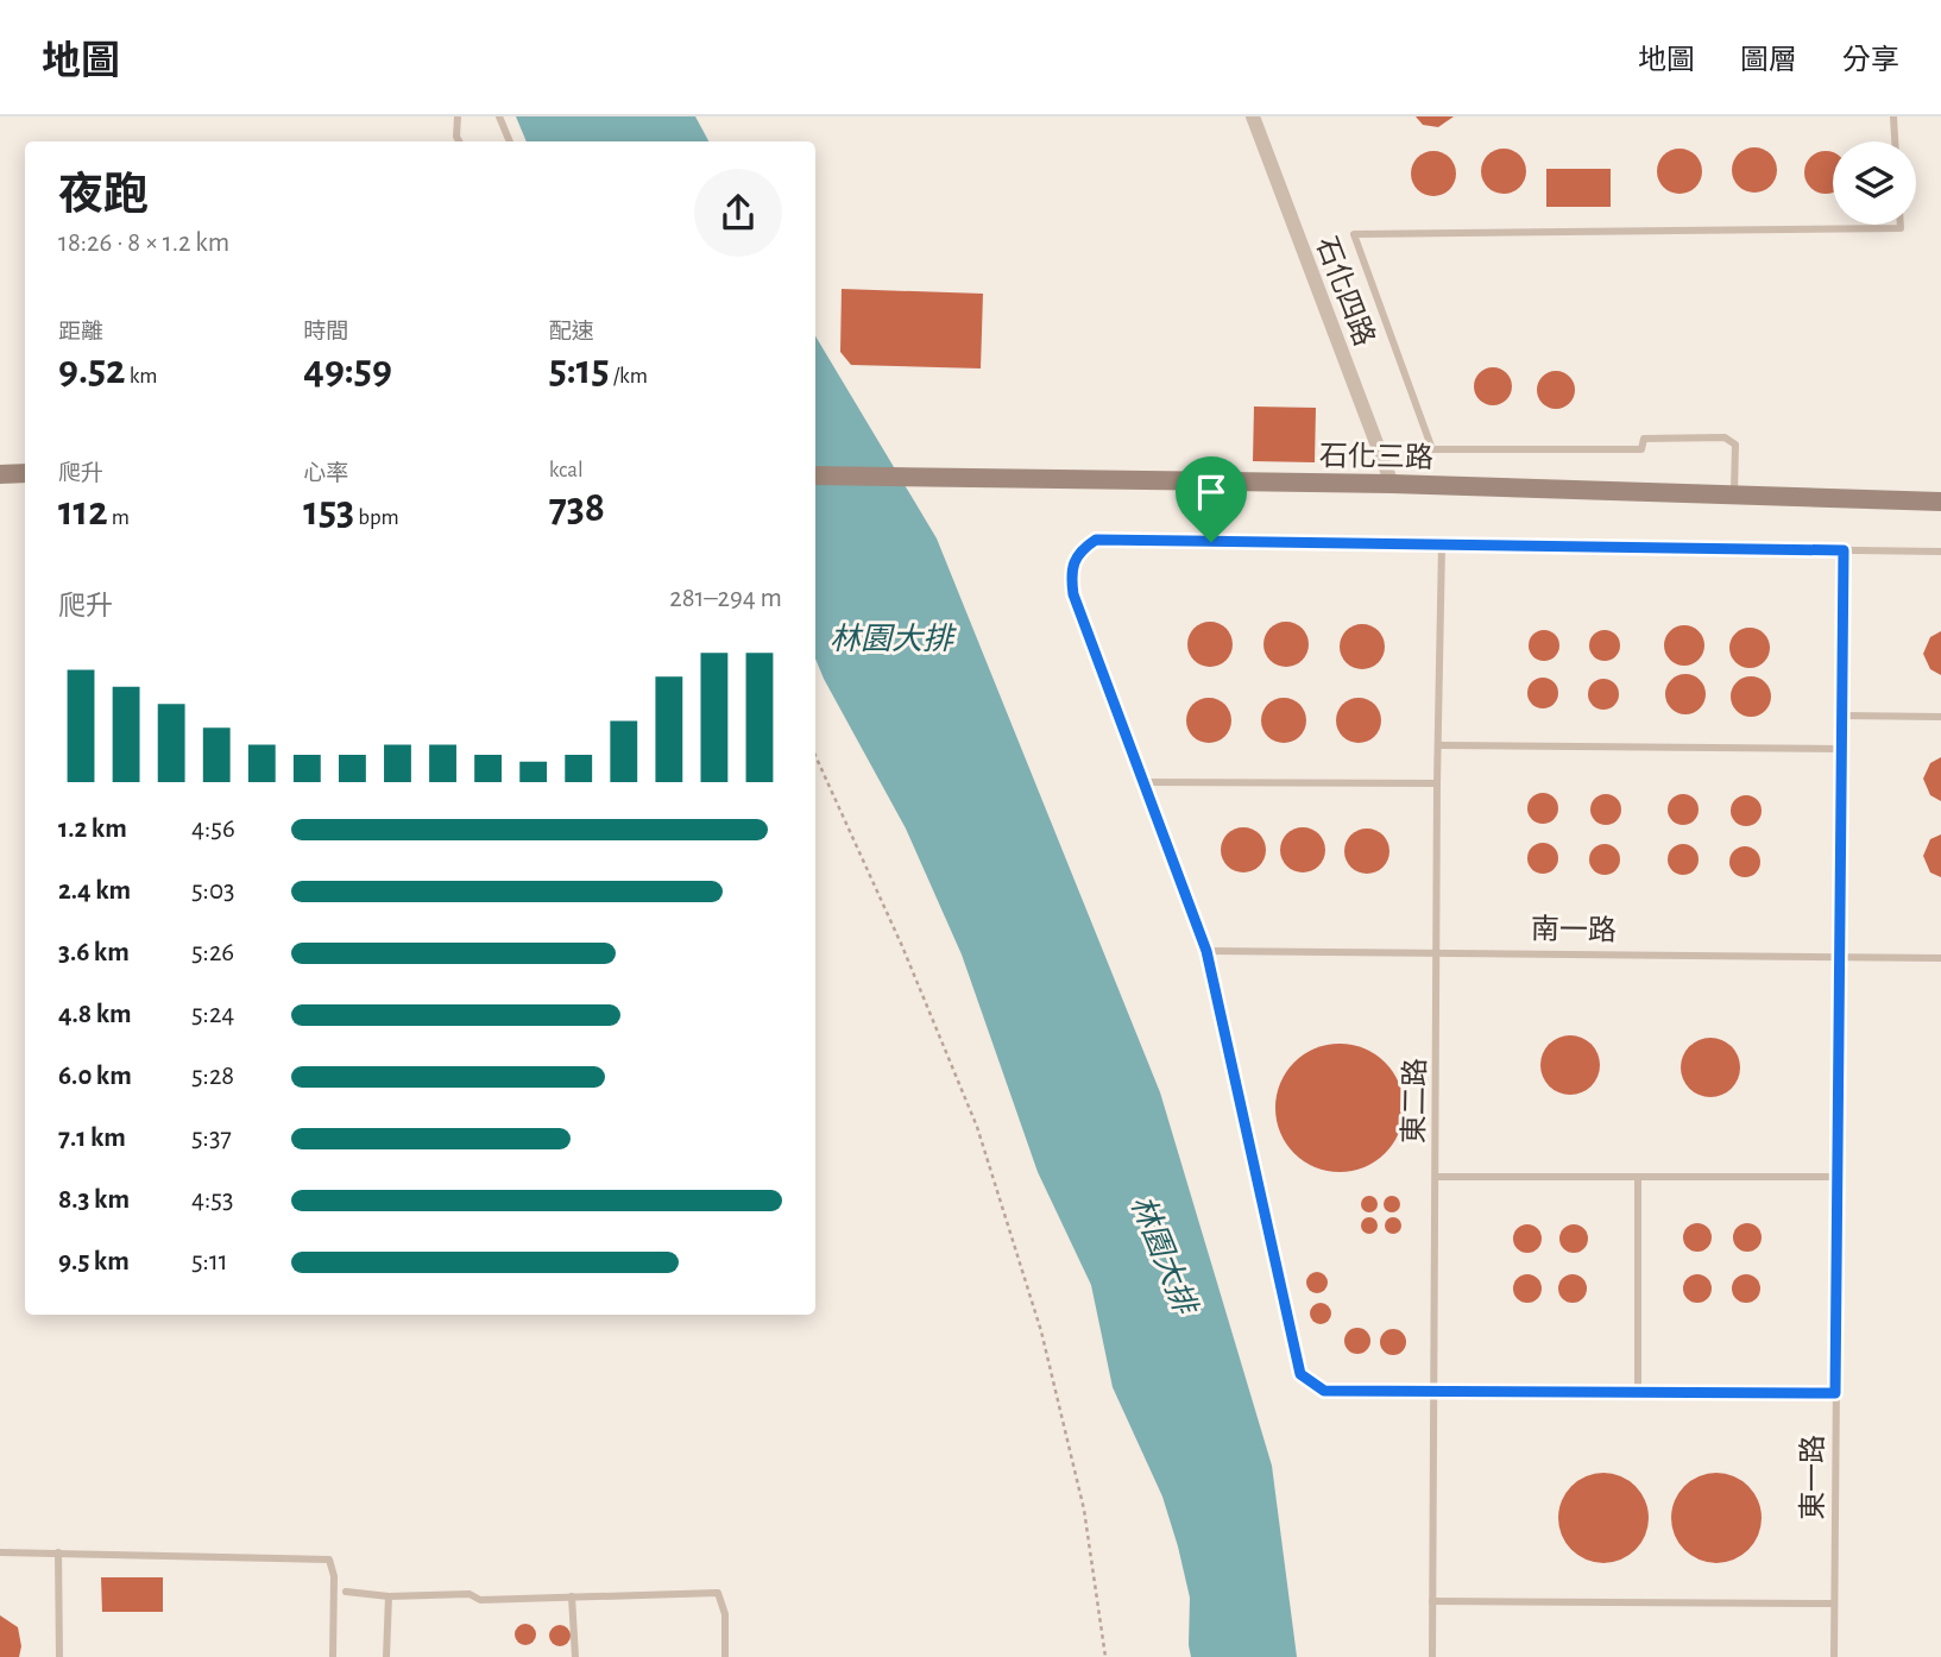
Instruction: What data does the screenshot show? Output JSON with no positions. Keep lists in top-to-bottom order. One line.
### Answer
{"streets":{"street":["石化四路","石化三路"],"lane":["南一路","東二路","東一路"]},"crossings":[["石化四路","石化三路"],["南一路","東二路"],["南一路","東一路"]],"water":["林園大排"],"page":{"header":"地圖","nav":["地圖","圖層","分享"],"heading":["夜跑","18:26 · 8 × 1.2 km"],"stats":[["距離","9.52 km"],["時間","49:59"],["配速","5:15 /km"],["爬升","112 m"],["心率","153 bpm"],["kcal","738"]],"chart":["爬升","281–294 m"],"list":[{"name":"1.2 km","note":"4:56"},{"name":"2.4 km","note":"5:03"},{"name":"3.6 km","note":"5:26"},{"name":"4.8 km","note":"5:24"},{"name":"6.0 km","note":"5:28"},{"name":"7.1 km","note":"5:37"},{"name":"8.3 km","note":"4:53"},{"name":"9.5 km","note":"5:11"}]}}
